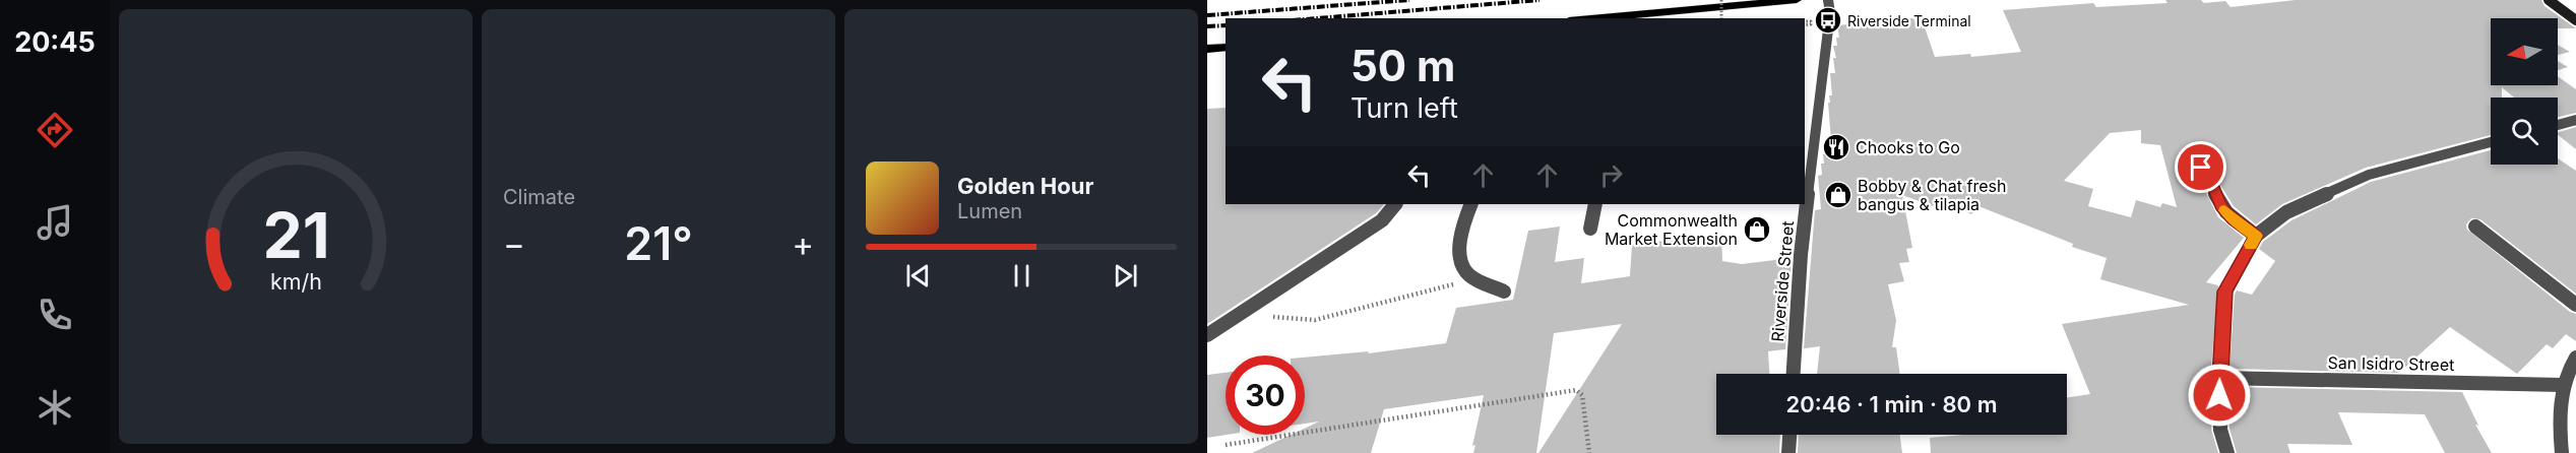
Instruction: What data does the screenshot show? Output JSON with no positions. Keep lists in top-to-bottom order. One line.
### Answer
{"streets":{"street":["Riverside Street","San Isidro Street"]},"places":{"bus stop":["Riverside Terminal"],"restaurant":["Chooks to Go"],"shop":["Bobby & Chat fresh bangus & tilapia","Commonwealth Market Extension"]},"north":"left","page":{"tabs":"20:45","tile":"Climate","turn":["50 m","Turn left"],"song":["Golden Hour","Lumen"],"heat":["−","21°","+"],"limit":"30","trip":"20:46 · 1 min · 80 m","gauge":["21","km/h"]}}
